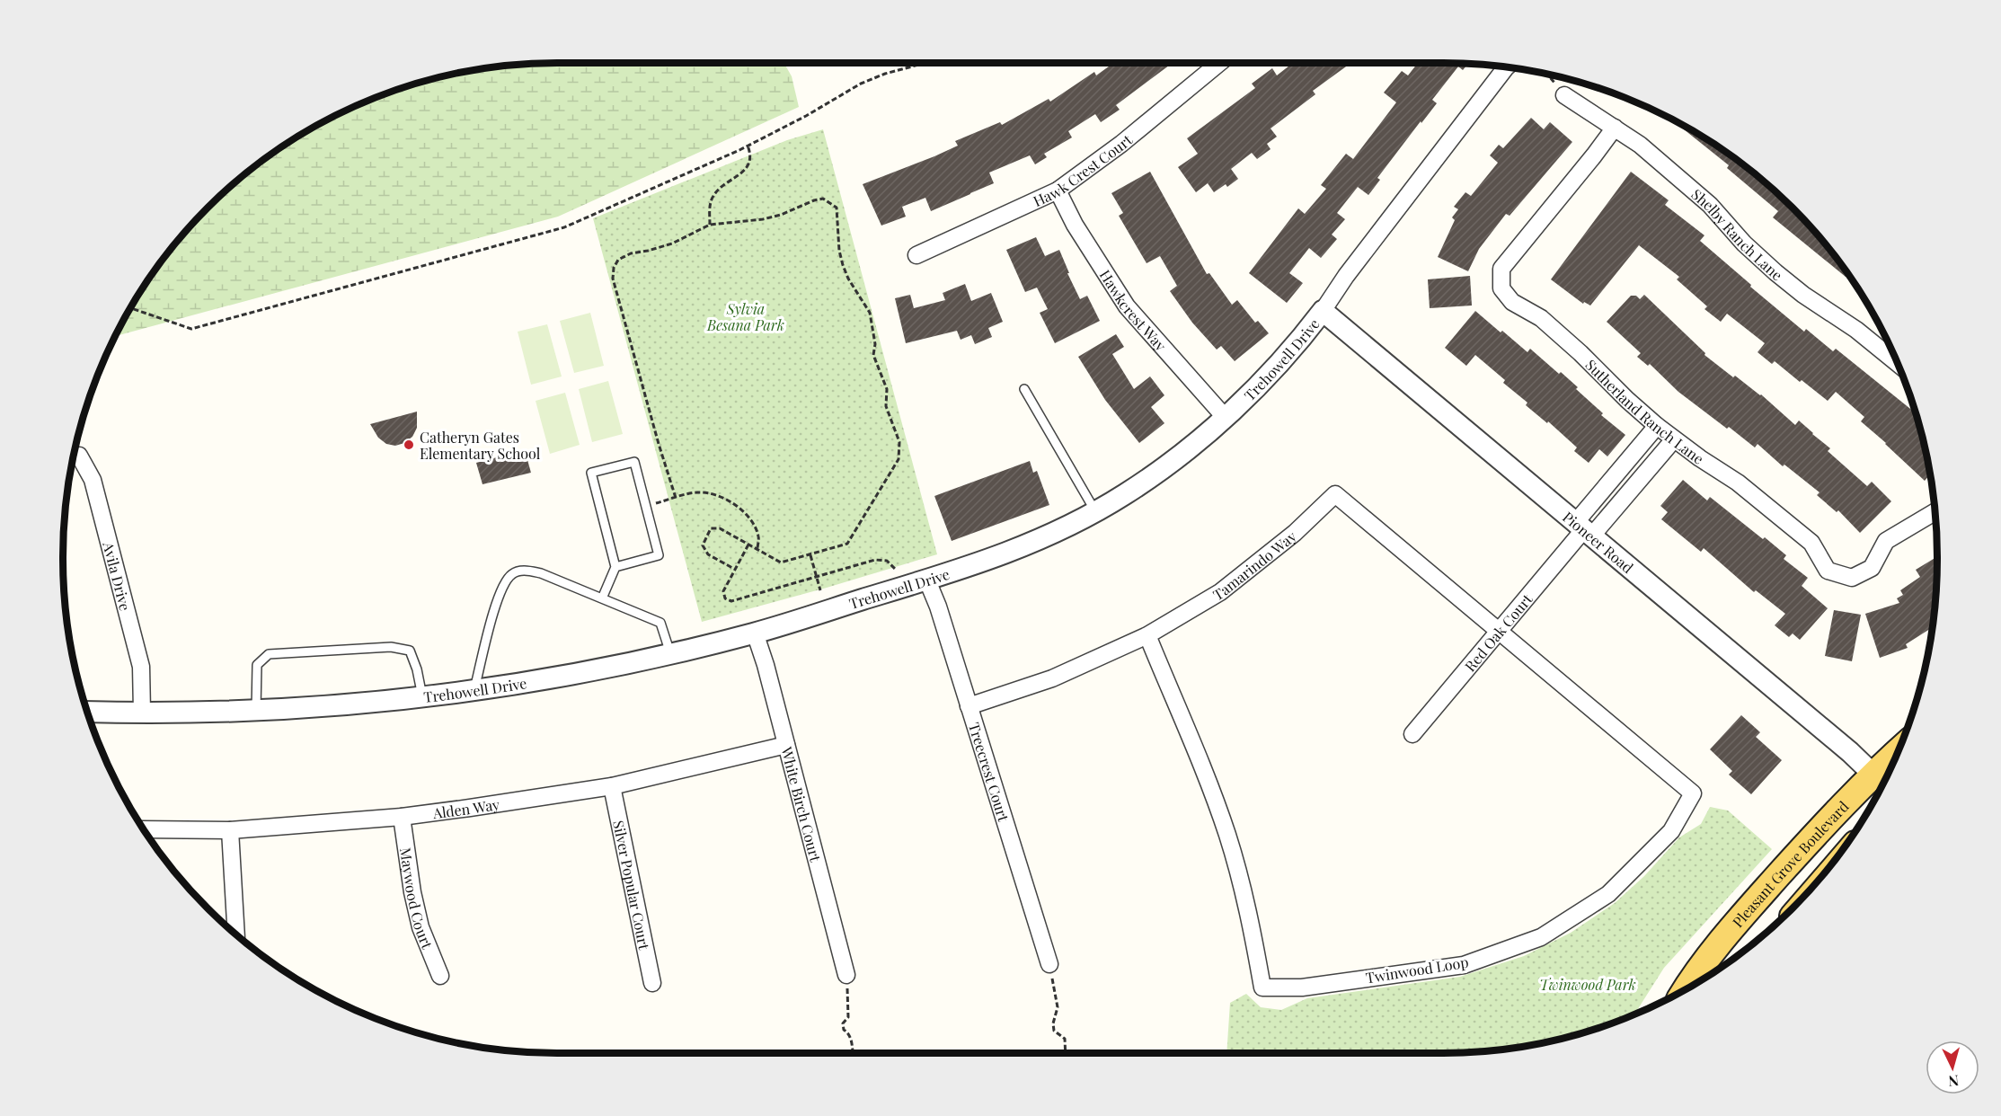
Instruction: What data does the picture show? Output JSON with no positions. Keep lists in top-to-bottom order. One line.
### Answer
{"streets":{"main road":["Pleasant Grove Boulevard"],"street":["Hawk Crest Court","Shelby Ranch Lane","Hawkcrest Way","Trehowell Drive","Sutherland Ranch Lane","Pioneer Road","Tamarindo Way","Avila Drive","Red Oak Court","Treecrest Court","White Birch Court","Alden Way","Silver Popular Court","Maywood Court","Twinwood Loop"]},"crossings":[["Hawk Crest Court","Hawkcrest Way"],["Shelby Ranch Lane","Sutherland Ranch Lane"],["Hawkcrest Way","Trehowell Drive"],["Trehowell Drive","Pioneer Road"],["Trehowell Drive","Avila Drive"],["Trehowell Drive","Treecrest Court"],["Trehowell Drive","White Birch Court"],["Pioneer Road","Red Oak Court"],["Pioneer Road","Pleasant Grove Boulevard"],["Tamarindo Way","Red Oak Court"],["Tamarindo Way","Treecrest Court"],["Tamarindo Way","Twinwood Loop"],["Red Oak Court","Twinwood Loop"],["White Birch Court","Alden Way"],["Alden Way","Silver Popular Court"],["Alden Way","Maywood Court"]],"parks":["Sylvia Besana Park","Twinwood Park"],"places":["Catheryn Gates Elementary School"],"north":"bottom"}
